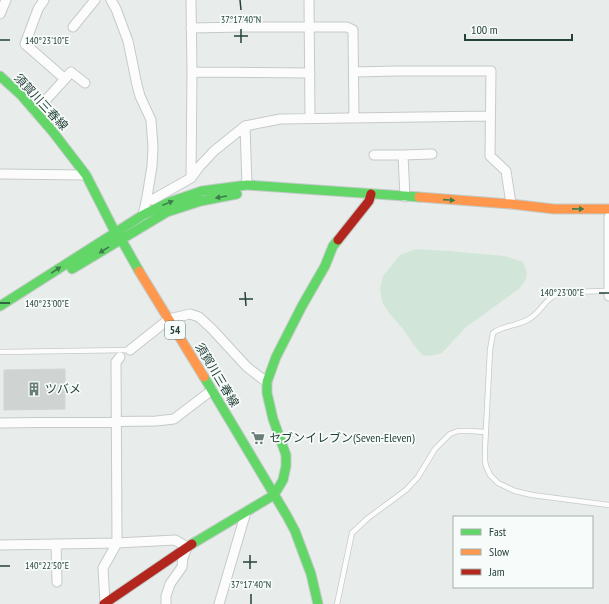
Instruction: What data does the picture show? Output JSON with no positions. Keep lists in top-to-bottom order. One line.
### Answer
{"streets":{"street":["須賀川三春線","54"]},"places":{"building":["ツバメ"],"supermarket":["セブンイレブン(Seven-Eleven)"]},"legend":["Fast","Slow","Jam"],"scale_bar":"100 m","coordinates":["37°17'40\"N","140°23'10\"E","140°23'00\"E","140°22'50\"E"]}
